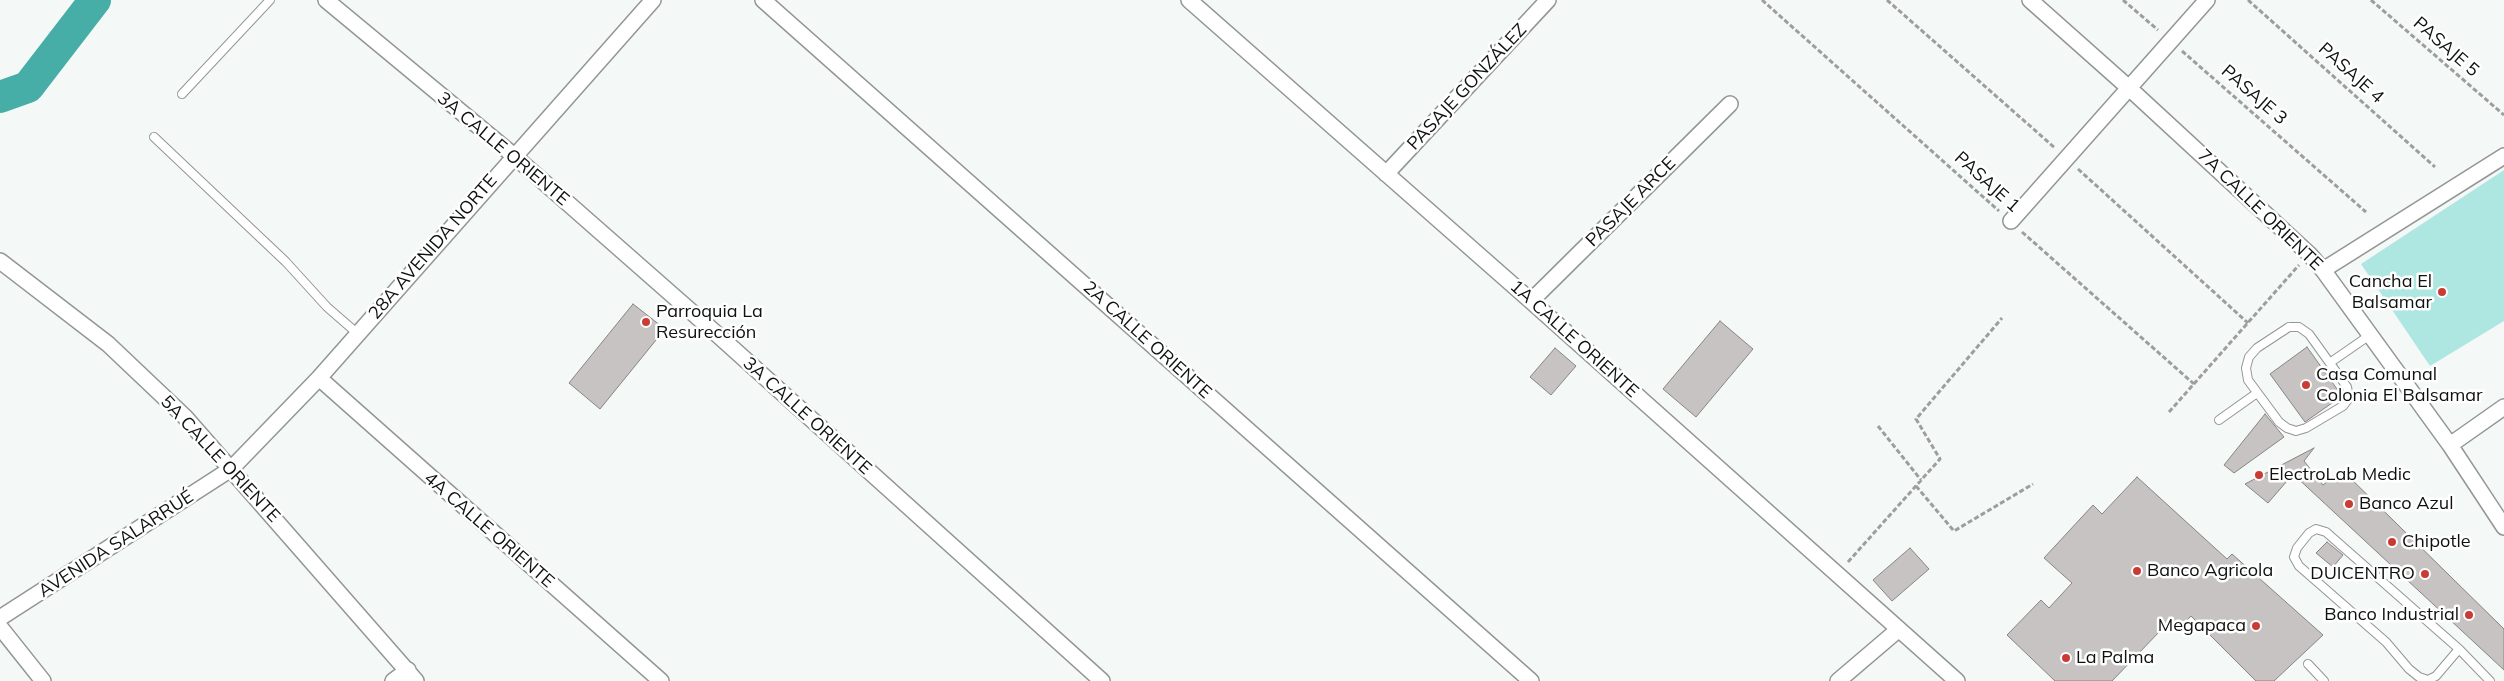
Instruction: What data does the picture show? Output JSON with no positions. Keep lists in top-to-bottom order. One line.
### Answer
{"streets":{"street":["PASAJE GONZÁLEZ","3A CALLE ORIENTE","PASAJE ARCE","7A CALLE ORIENTE","28A AVENIDA NORTE","1A CALLE ORIENTE","2A CALLE ORIENTE","5A CALLE ORIENTE","4A CALLE ORIENTE","AVENIDA SALARRUÉ"],"path":["PASAJE 5","PASAJE 4","PASAJE 3","PASAJE 1"]},"crossings":[["PASAJE GONZÁLEZ","1A CALLE ORIENTE"],["3A CALLE ORIENTE","28A AVENIDA NORTE"],["PASAJE ARCE","1A CALLE ORIENTE"],["28A AVENIDA NORTE","5A CALLE ORIENTE"],["28A AVENIDA NORTE","4A CALLE ORIENTE"],["28A AVENIDA NORTE","AVENIDA SALARRUÉ"],["5A CALLE ORIENTE","AVENIDA SALARRUÉ"]],"places":["Cancha El Balsamar","Parroquia La Resurección","Casa Comunal Colonia El Balsamar","ElectroLab Medic","Banco Azul","Chipotle","Banco Agricola","DUICENTRO","Banco Industrial","Megapaca","La Palma"]}
